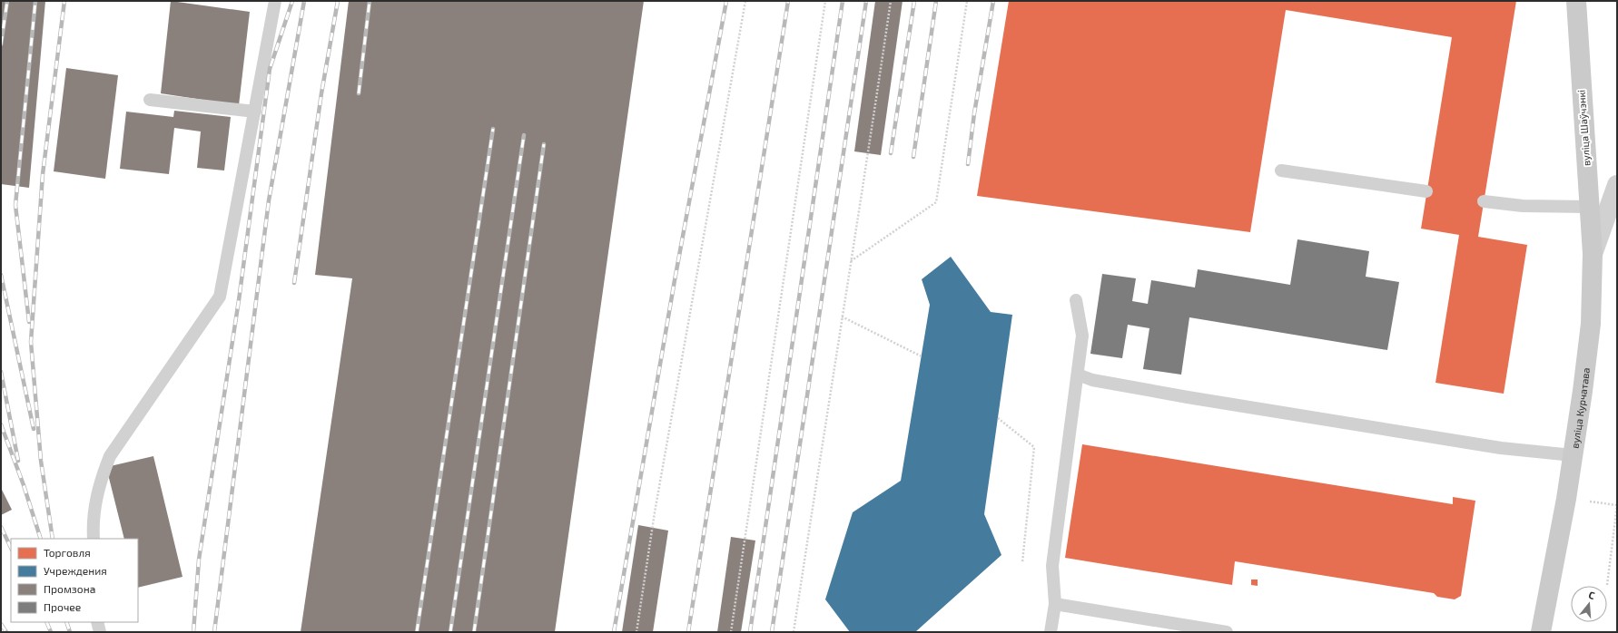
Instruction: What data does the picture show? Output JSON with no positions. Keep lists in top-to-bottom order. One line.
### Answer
{"streets":{"main road":["вуліца Шаўчэнкі","вуліца Курчатава"]},"crossings":[["вуліца Шаўчэнкі","вуліца Курчатава"]],"legend":["Торговля","Учреждения","Промзона","Прочее"],"north":"top"}
